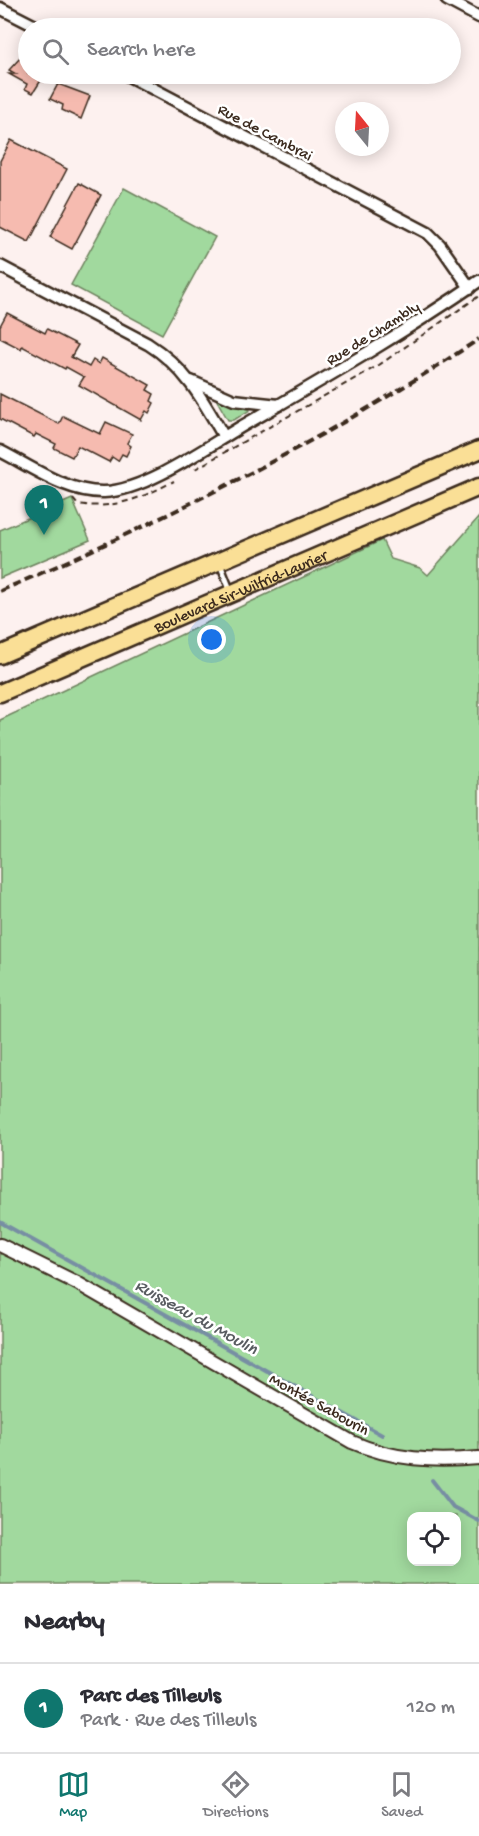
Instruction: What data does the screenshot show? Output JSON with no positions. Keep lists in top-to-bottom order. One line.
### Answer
{"streets":{"main road":["Boulevard Sir-Wilfrid-Laurier"],"street":["Rue de Cambrai","Rue de Chambly","Montée Sabourin"]},"crossings":[["Rue de Cambrai","Rue de Chambly"]],"water":["Ruisseau du Moulin"],"north":"top","page":{"search":"Search here","pins":"1","heading":"Nearby","list":[{"mark":"1","name":"Parc des Tilleuls","note":"Park · Rue des Tilleuls","value":"120 m"}],"nav":["Map","Directions","Saved"]}}
